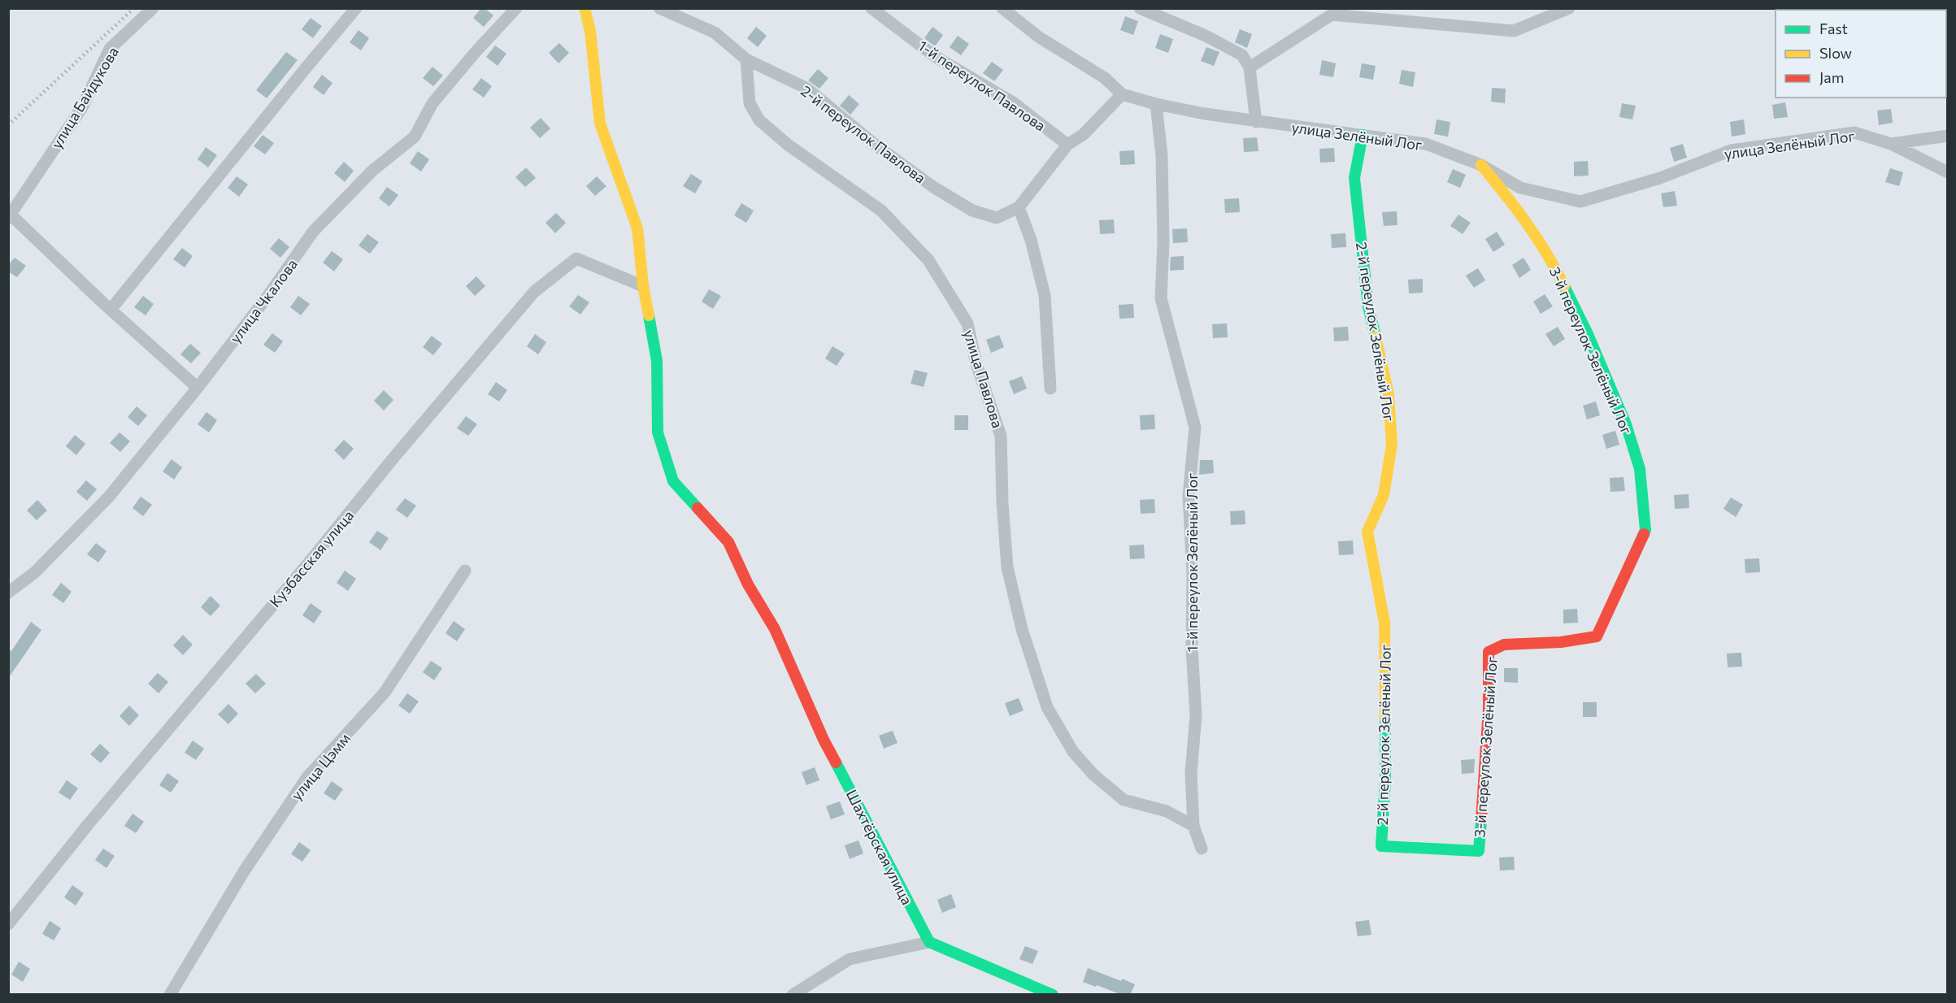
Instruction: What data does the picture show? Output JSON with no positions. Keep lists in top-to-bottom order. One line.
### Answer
{"streets":{"street":["1-й переулок Павлова","улица Байдукова","2-й переулок Павлова","улица Зелёный Лог","улица Чкалова","2-й переулок Зелёный Лог","3-й переулок Зелёный Лог","улица Павлова","Кузбасская улица","1-й переулок Зелёный Лог","улица Цэмм","Шахтёрская улица"]},"crossings":[["2-й переулок Павлова","улица Павлова"],["улица Зелёный Лог","2-й переулок Зелёный Лог"],["улица Зелёный Лог","3-й переулок Зелёный Лог"],["улица Зелёный Лог","1-й переулок Зелёный Лог"],["2-й переулок Зелёный Лог","3-й переулок Зелёный Лог"],["улица Павлова","1-й переулок Зелёный Лог"],["Кузбасская улица","Шахтёрская улица"]],"legend":["Fast","Slow","Jam"]}
